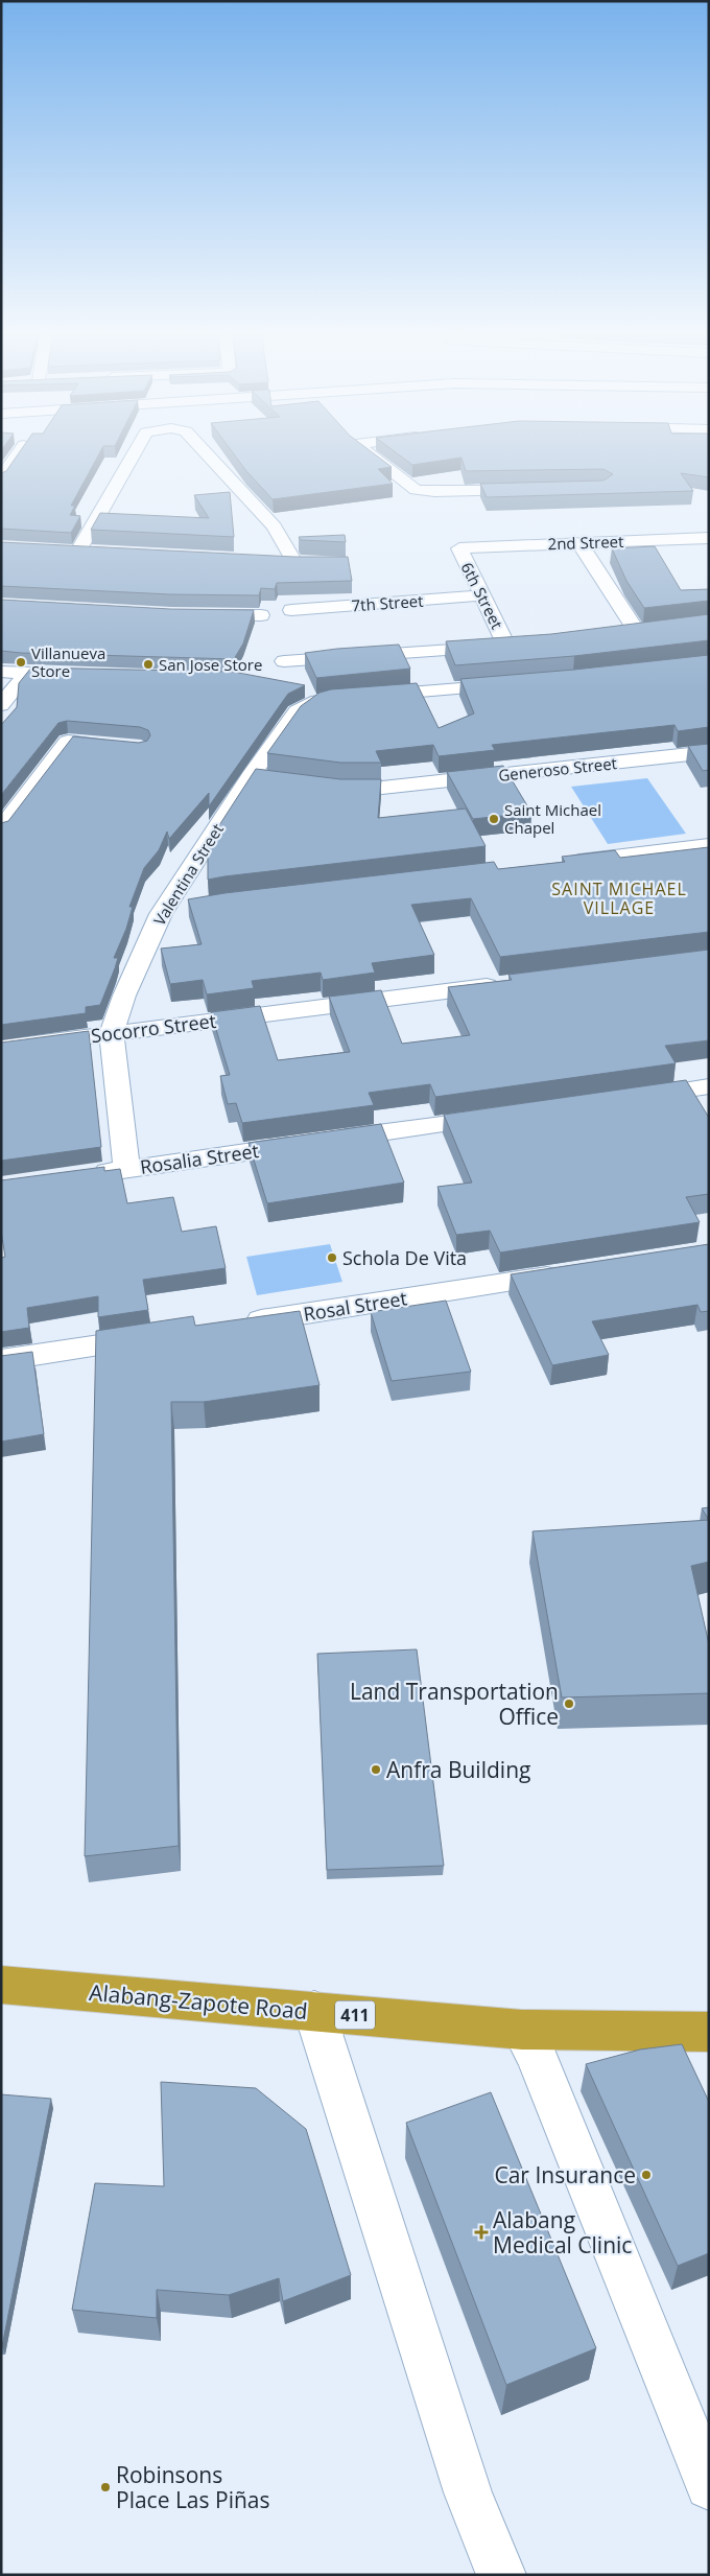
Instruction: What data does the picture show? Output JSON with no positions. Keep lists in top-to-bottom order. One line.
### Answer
{"streets":{"highway":["Alabang-Zapote Road","411"],"street":["2nd Street","6th Street","7th Street","Generoso Street","Valentina Street","Socorro Street","Rosalia Street","Rosal Street"]},"crossings":[["2nd Street","6th Street"],["6th Street","7th Street"],["Valentina Street","Socorro Street"],["Valentina Street","Rosalia Street"]],"districts":["SAINT MICHAEL VILLAGE"],"places":{"other":["Villanueva Store","San Jose Store","Saint Michael Chapel","Schola De Vita","Land Transportation Office","Anfra Building","Car Insurance","Robinsons Place Las Piñas"],"health":["Alabang Medical Clinic"]}}
